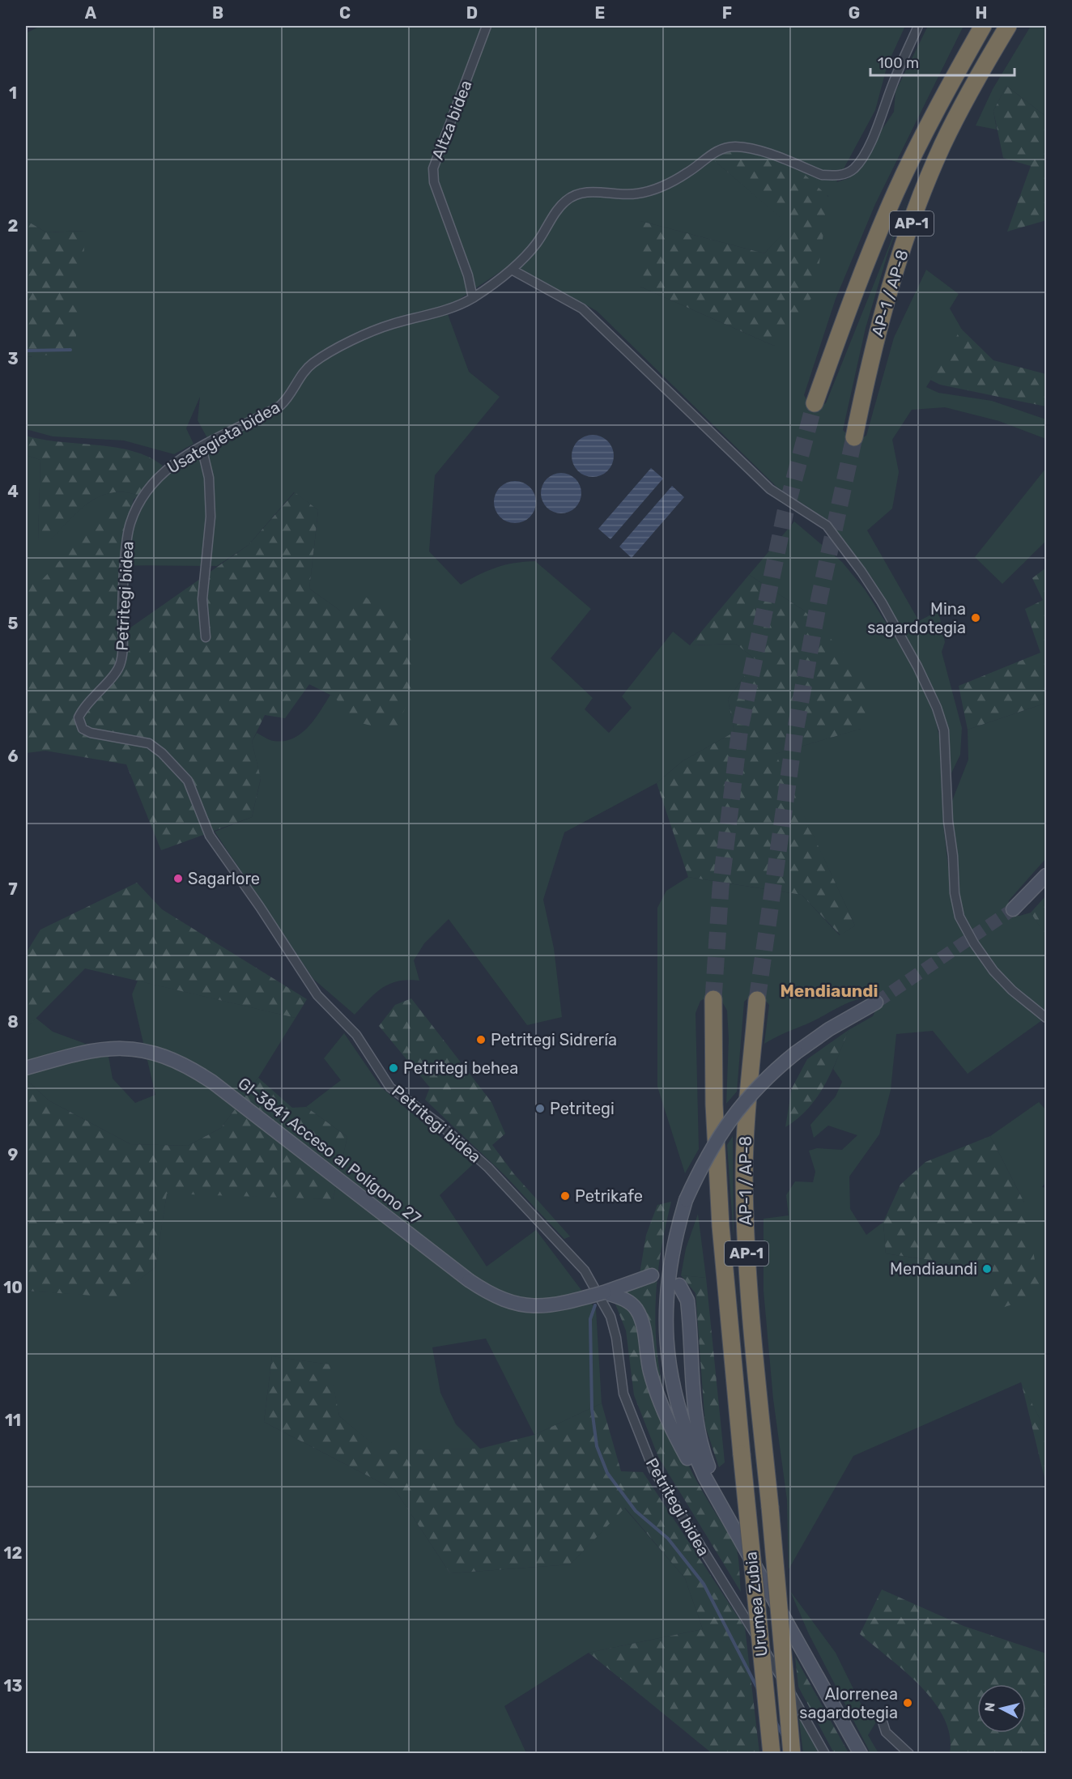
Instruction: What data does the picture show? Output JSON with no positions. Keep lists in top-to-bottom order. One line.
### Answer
{"streets":{"highway":["AP-1","AP-1 / AP-8","Urumea Zubia"],"main road":["GI-3841 Acceso al Polígono 27"],"street":["Altza bidea","Usategieta bidea","Petritegi bidea"]},"crossings":[["Altza bidea","Usategieta bidea"],["AP-1 / AP-8","Urumea Zubia"],["Usategieta bidea","Petritegi bidea"]],"districts":["Mendiaundi"],"places":["Mina sagardotegia","Sagarlore","Petritegi Sidrería","Petritegi behea","Petritegi","Petrikafe","Mendiaundi","Alorrenea sagardotegia"],"scale_bar":"100 m","north":"left","grid":{"columns":["A","B","C","D","E","F","G","H"],"rows":["1","2","3","4","5","6","7","8","9","10","11","12","13"]}}
